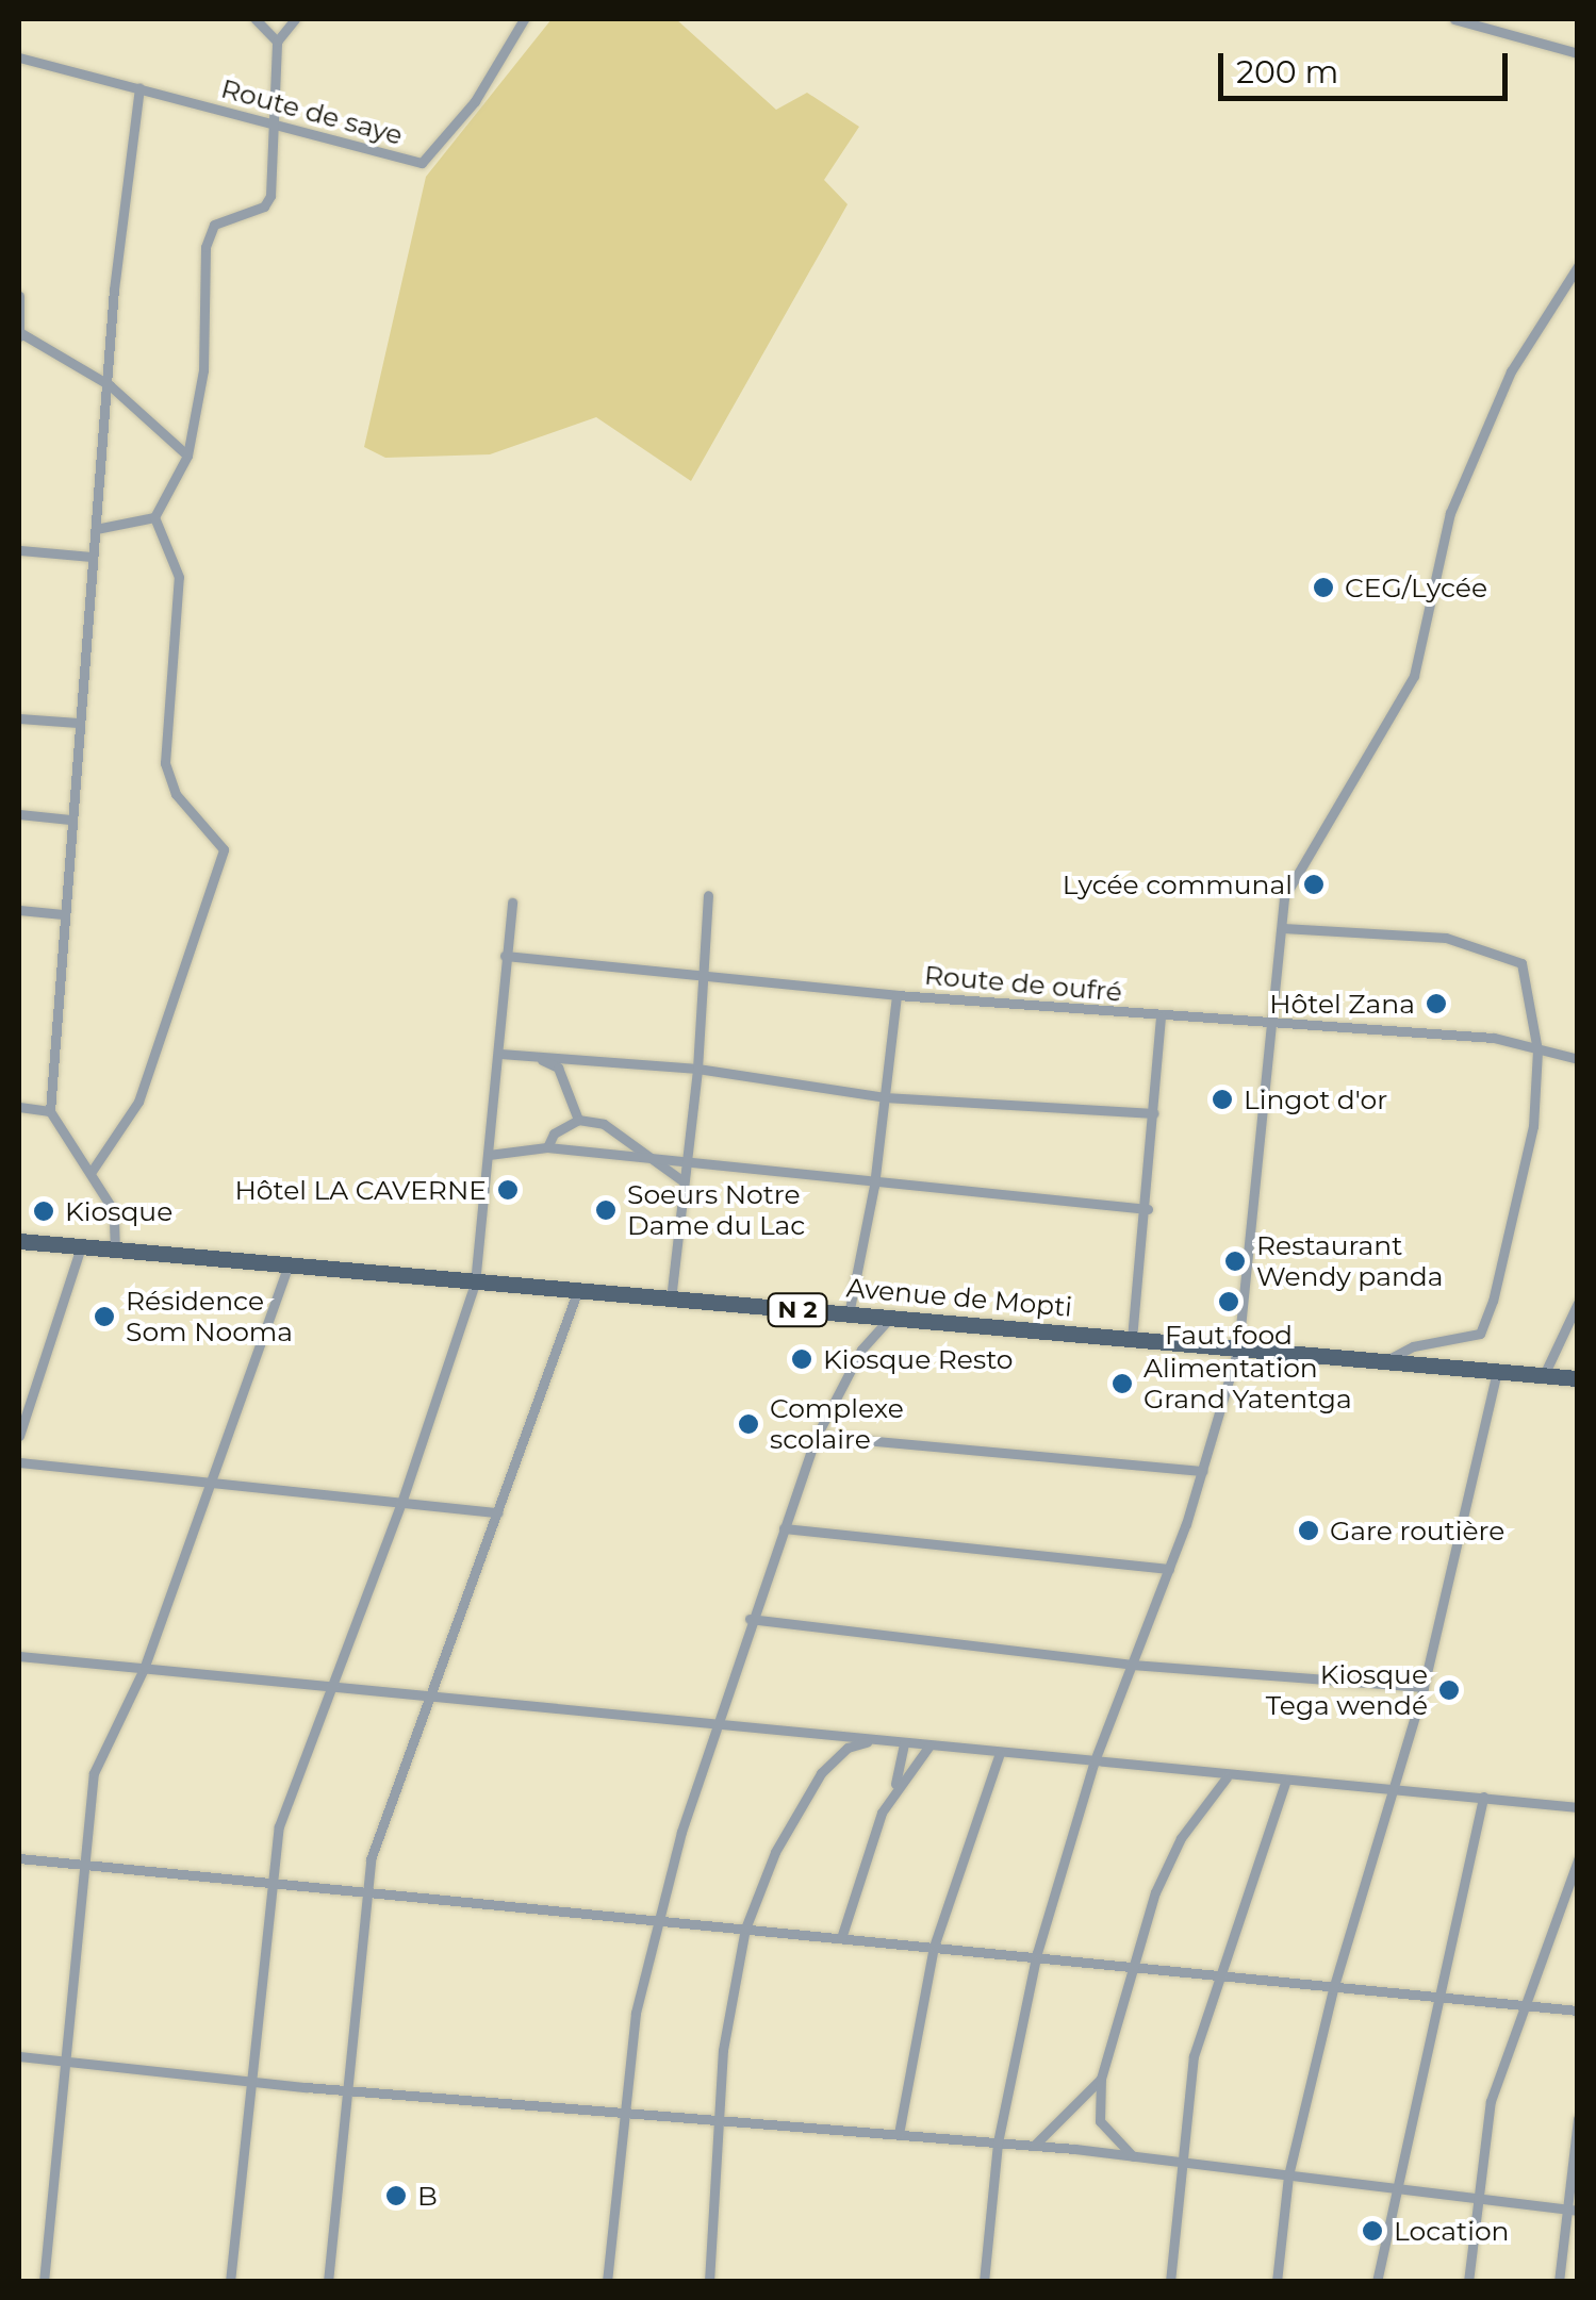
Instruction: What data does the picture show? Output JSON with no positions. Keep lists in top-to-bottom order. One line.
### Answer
{"streets":{"main road":["Avenue de Mopti","N 2"],"street":["Route de saye","Route de oufré"]},"places":["CEG/Lycée","Lycée communal","Hôtel Zana","Lingot d'or","Hôtel LA CAVERNE","Soeurs Notre Dame du Lac","Kiosque","Restaurant Wendy panda","Faut food","Résidence Som Nooma","Kiosque Resto","Alimentation Grand Yatentga","Complexe scolaire","Gare routière","Kiosque Tega wendé","B","Location"],"scale_bar":"200 m"}
